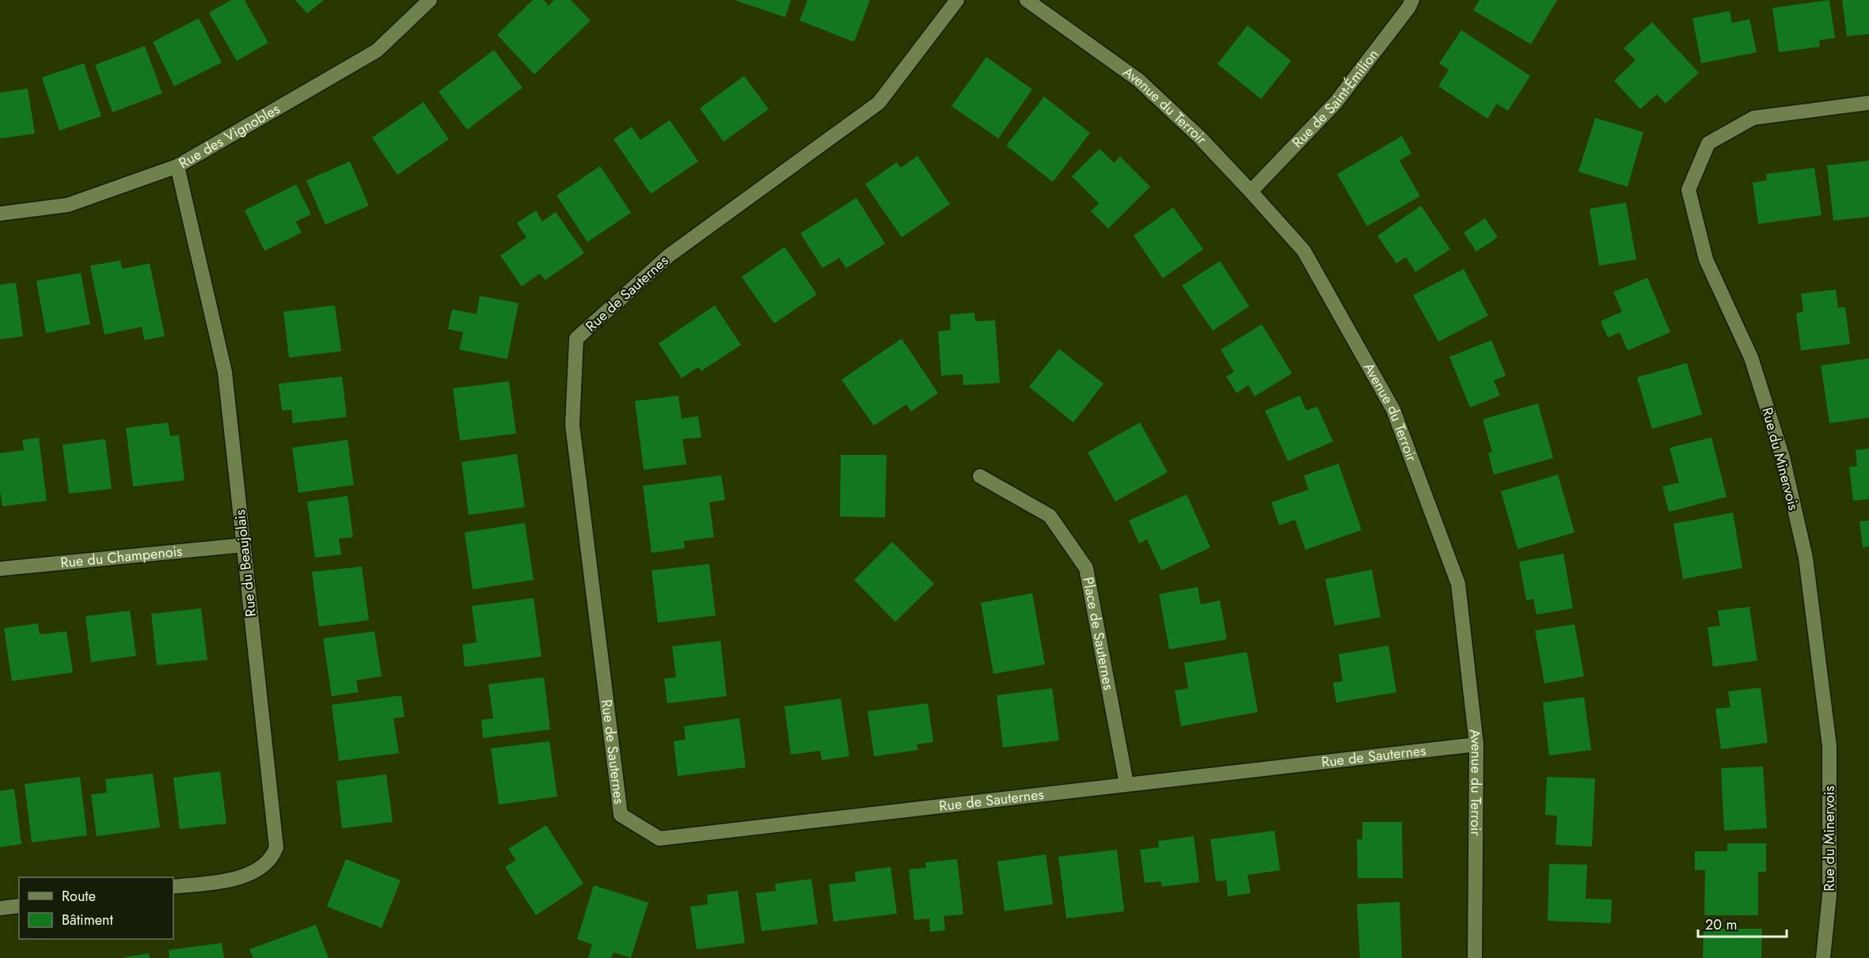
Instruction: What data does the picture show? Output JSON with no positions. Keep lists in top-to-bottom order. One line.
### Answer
{"streets":{"street":["Rue de Saint-Émilion","Avenue du Terroir","Rue des Vignobles","Rue de Sauternes","Rue du Minervois","Rue du Champenois","Rue du Beaujolais","Place de Sauternes"]},"crossings":[["Rue de Saint-Émilion","Avenue du Terroir"],["Avenue du Terroir","Rue de Sauternes"],["Rue des Vignobles","Rue du Beaujolais"],["Rue de Sauternes","Place de Sauternes"],["Rue du Champenois","Rue du Beaujolais"]],"legend":["Route","Bâtiment"],"scale_bar":"20 m"}
